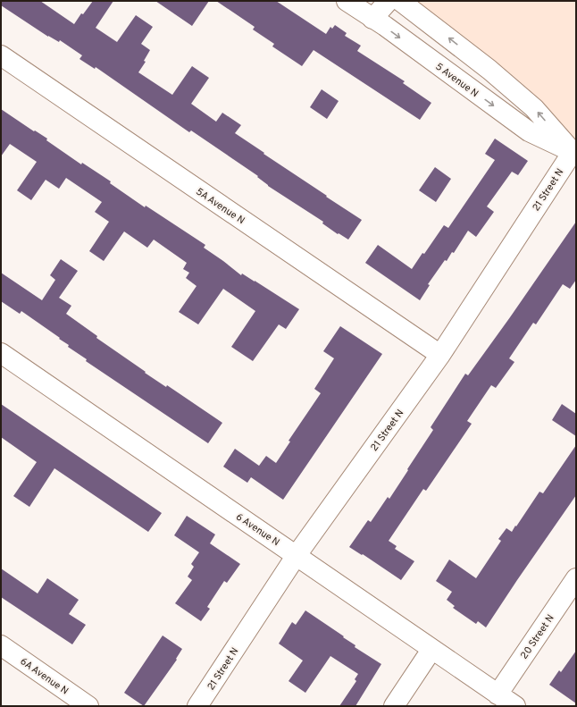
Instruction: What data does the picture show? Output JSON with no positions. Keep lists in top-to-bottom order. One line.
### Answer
{"streets":{"street":["5 Avenue N","21 Street N","5A Avenue N","6 Avenue N","20 Street N","6A Avenue N"]},"crossings":[["5 Avenue N","21 Street N"],["21 Street N","5A Avenue N"],["21 Street N","6 Avenue N"],["6 Avenue N","20 Street N"]]}
